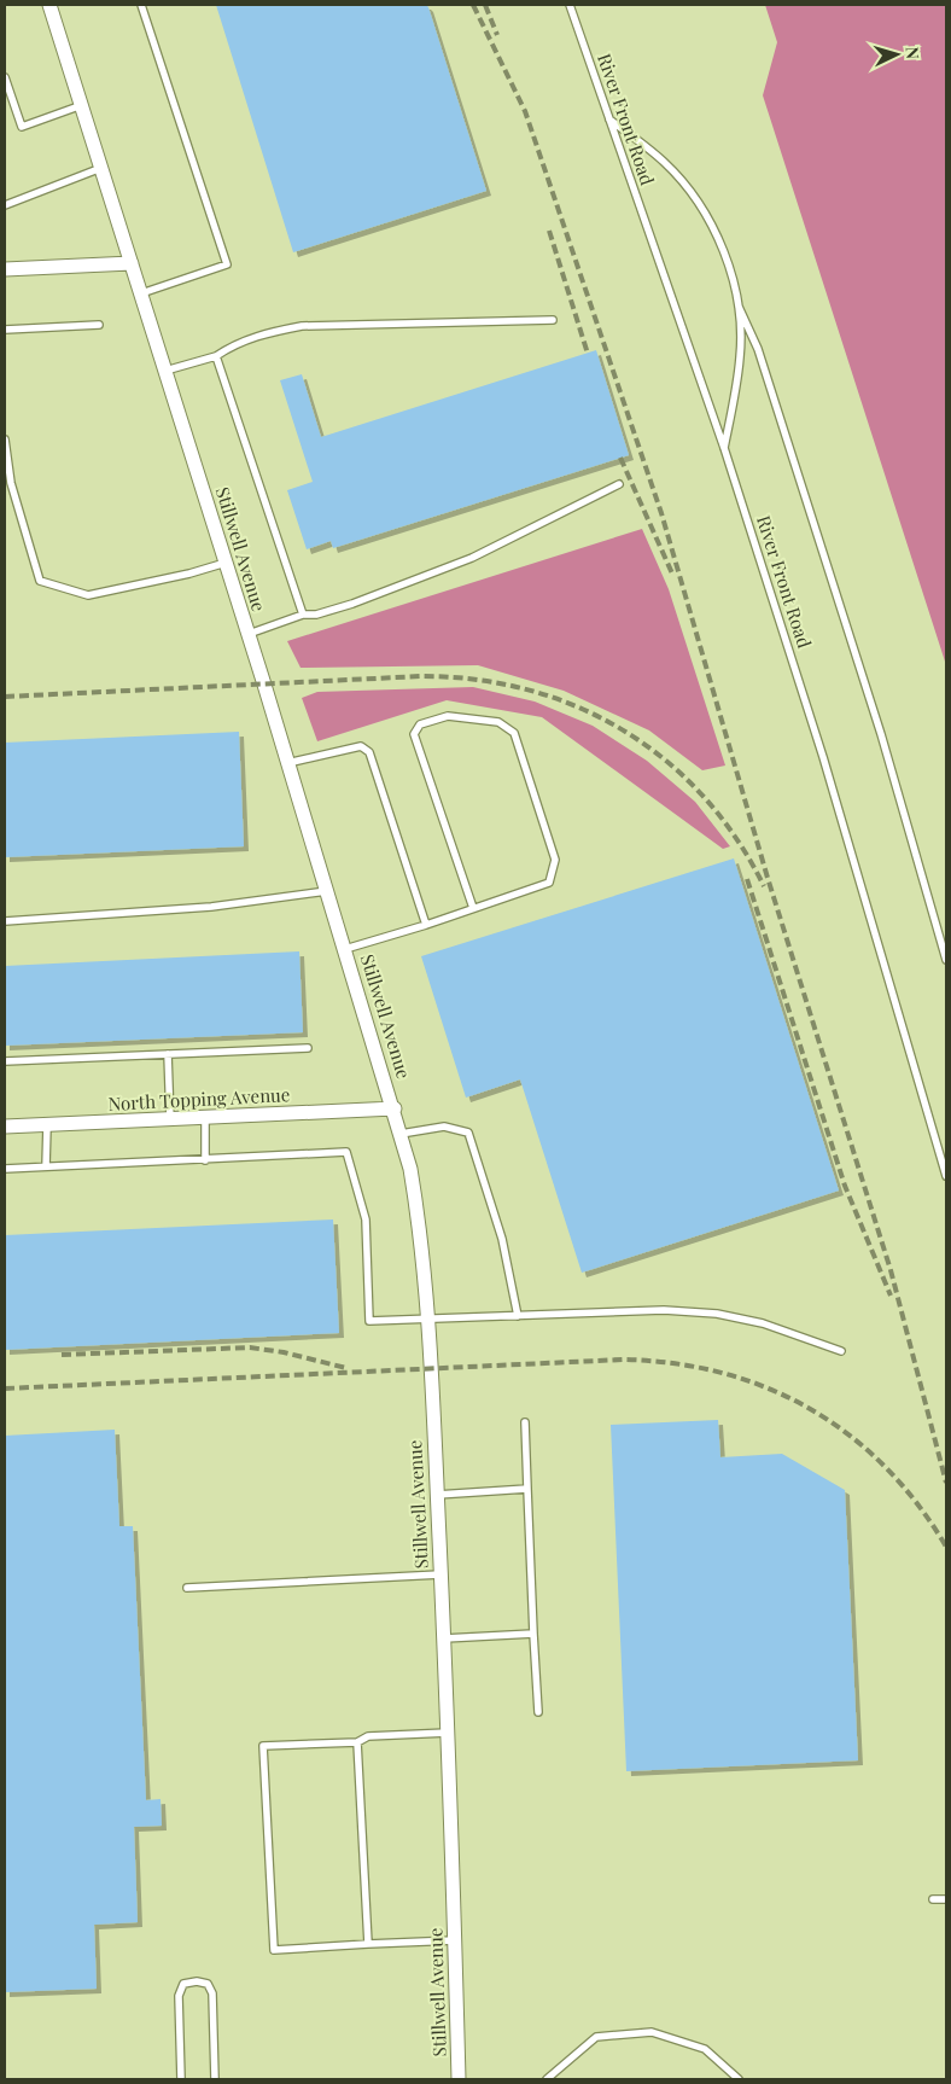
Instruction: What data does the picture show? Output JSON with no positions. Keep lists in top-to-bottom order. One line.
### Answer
{"streets":{"street":["Stillwell Avenue","North Topping Avenue"],"lane":["River Front Road"]},"crossings":[["Stillwell Avenue","North Topping Avenue"]],"north":"right"}
